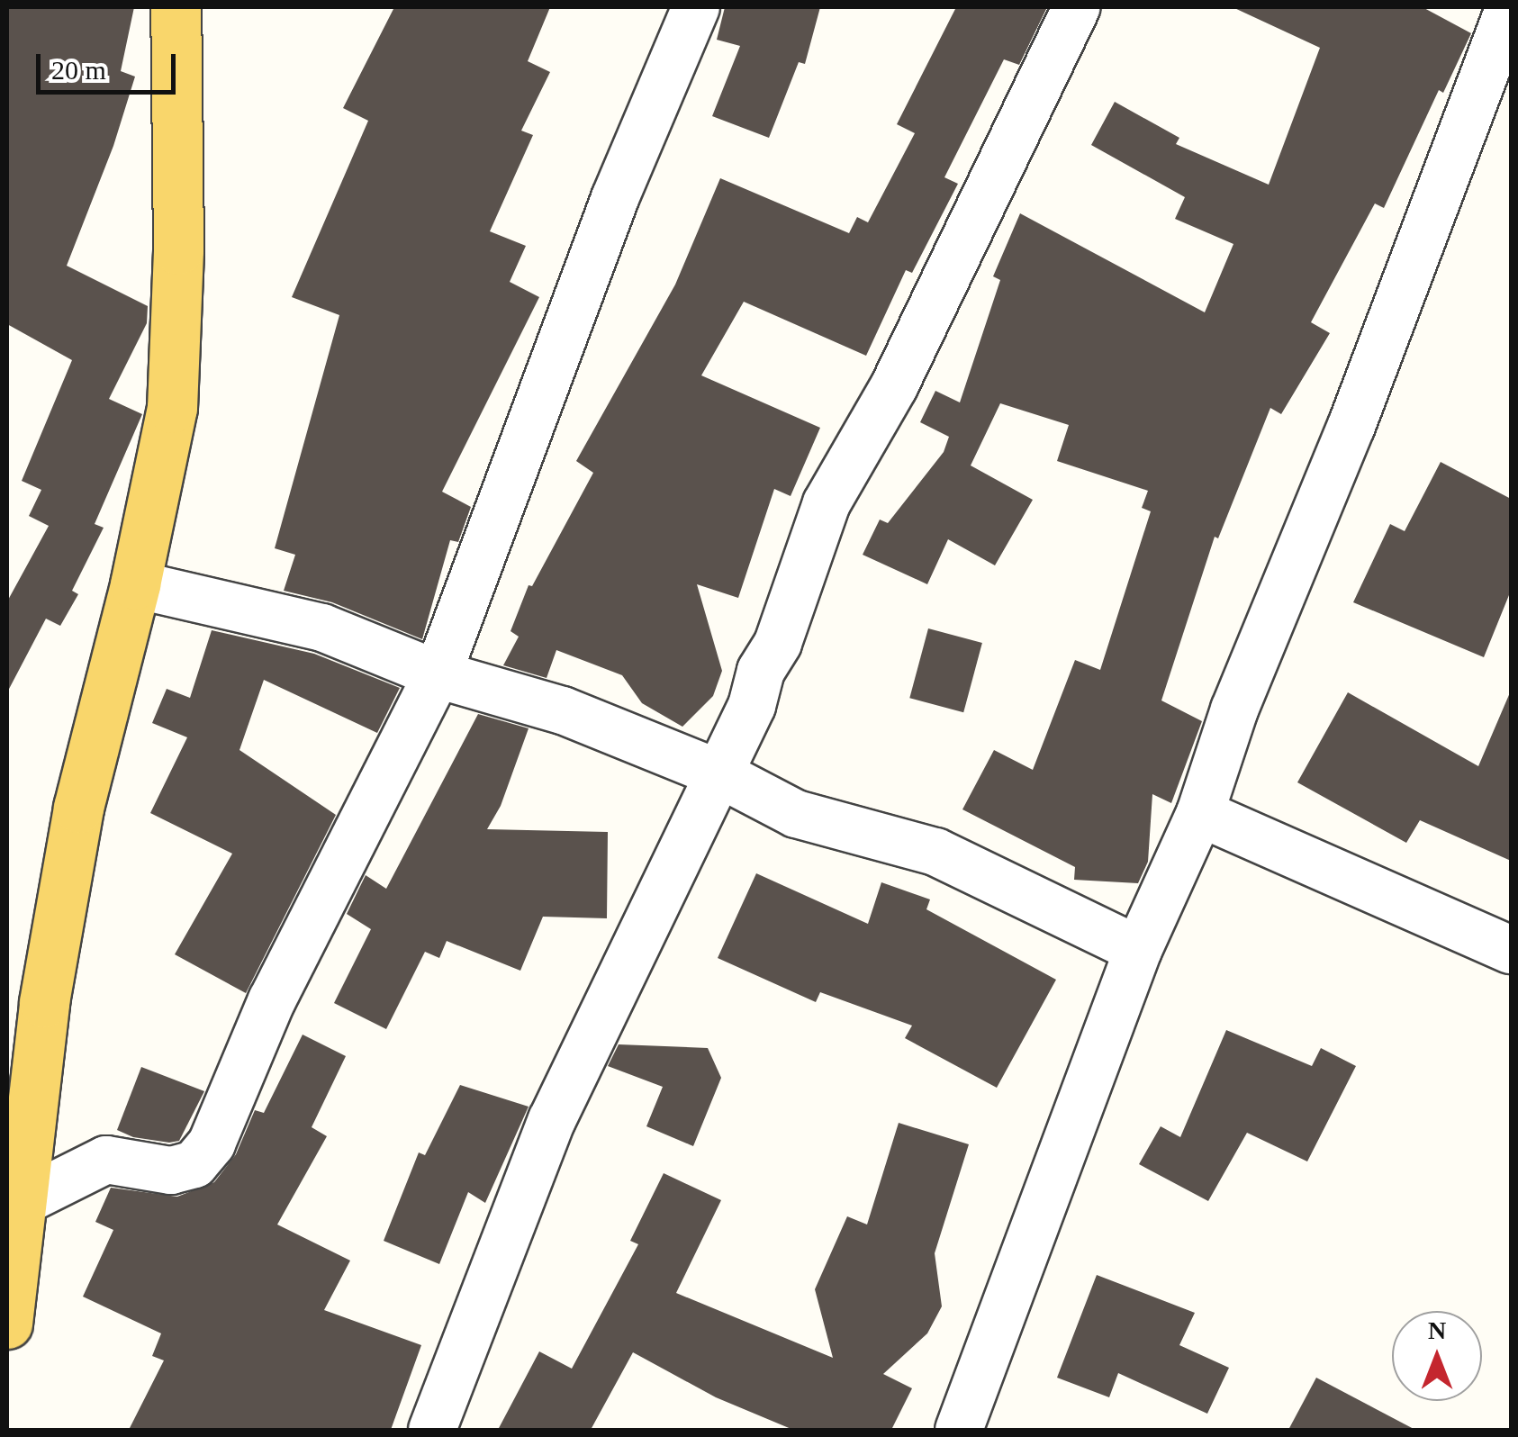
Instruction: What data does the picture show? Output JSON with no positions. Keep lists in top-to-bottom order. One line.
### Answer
{"scale_bar":"20 m","north":"top"}
